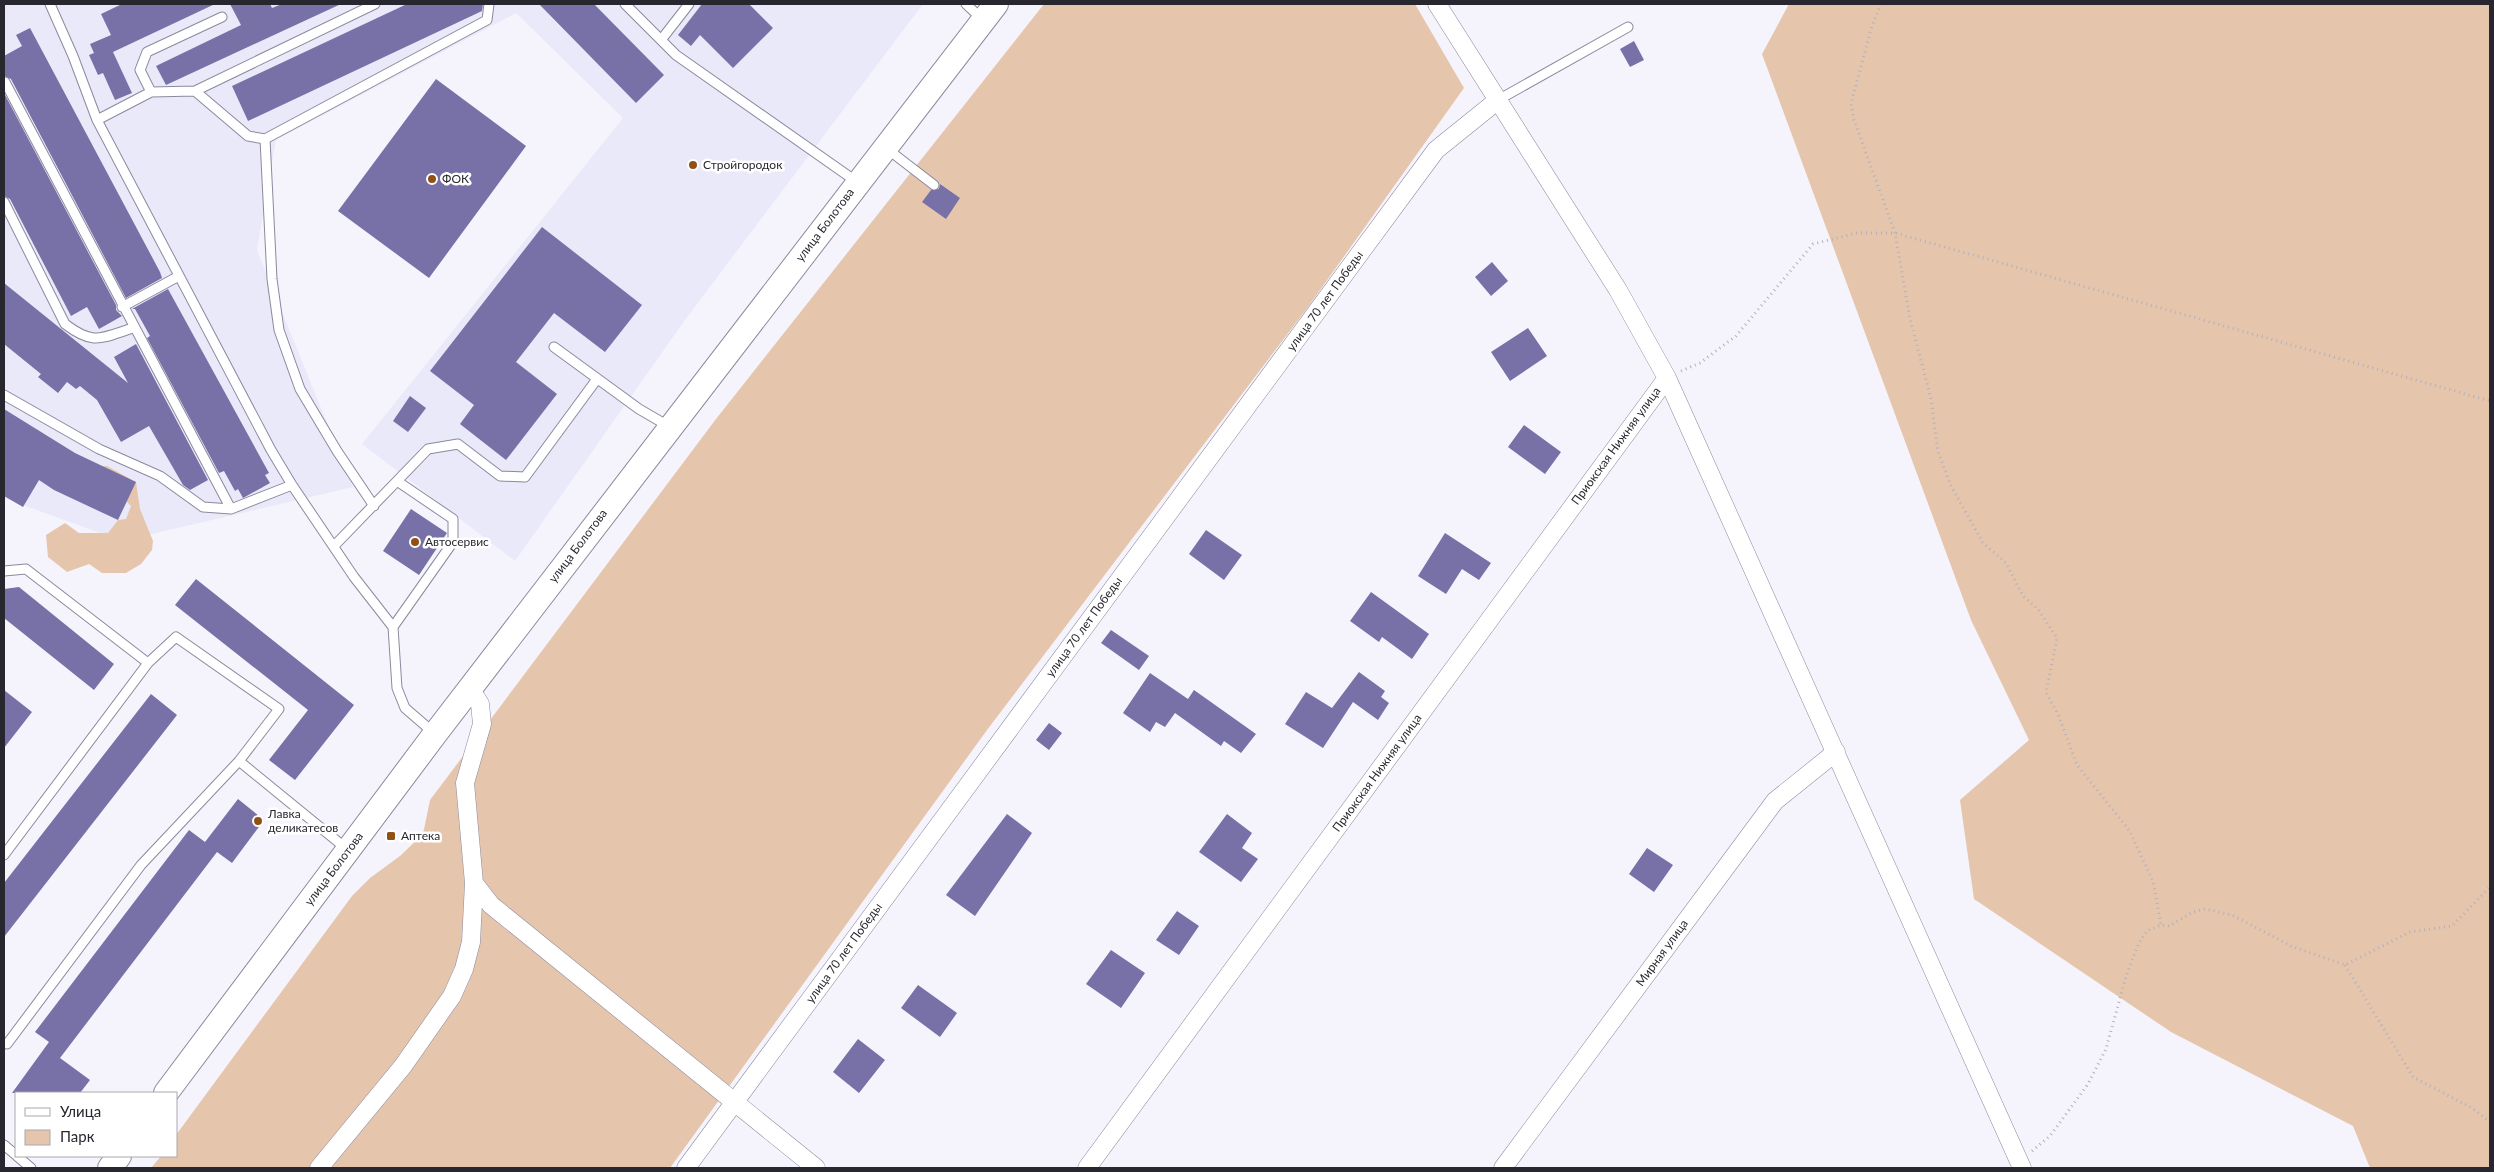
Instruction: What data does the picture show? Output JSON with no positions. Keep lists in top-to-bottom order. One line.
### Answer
{"streets":{"main road":["улица Болотова"],"street":["улица 70 лет Победы","Приокская Нижняя улица","Мирная улица"]},"places":{"other":["Стройгородок","ФОК","Автосервис","Лавка деликатесов"],"transit":["Аптека"]},"legend":["Улица","Парк"]}
